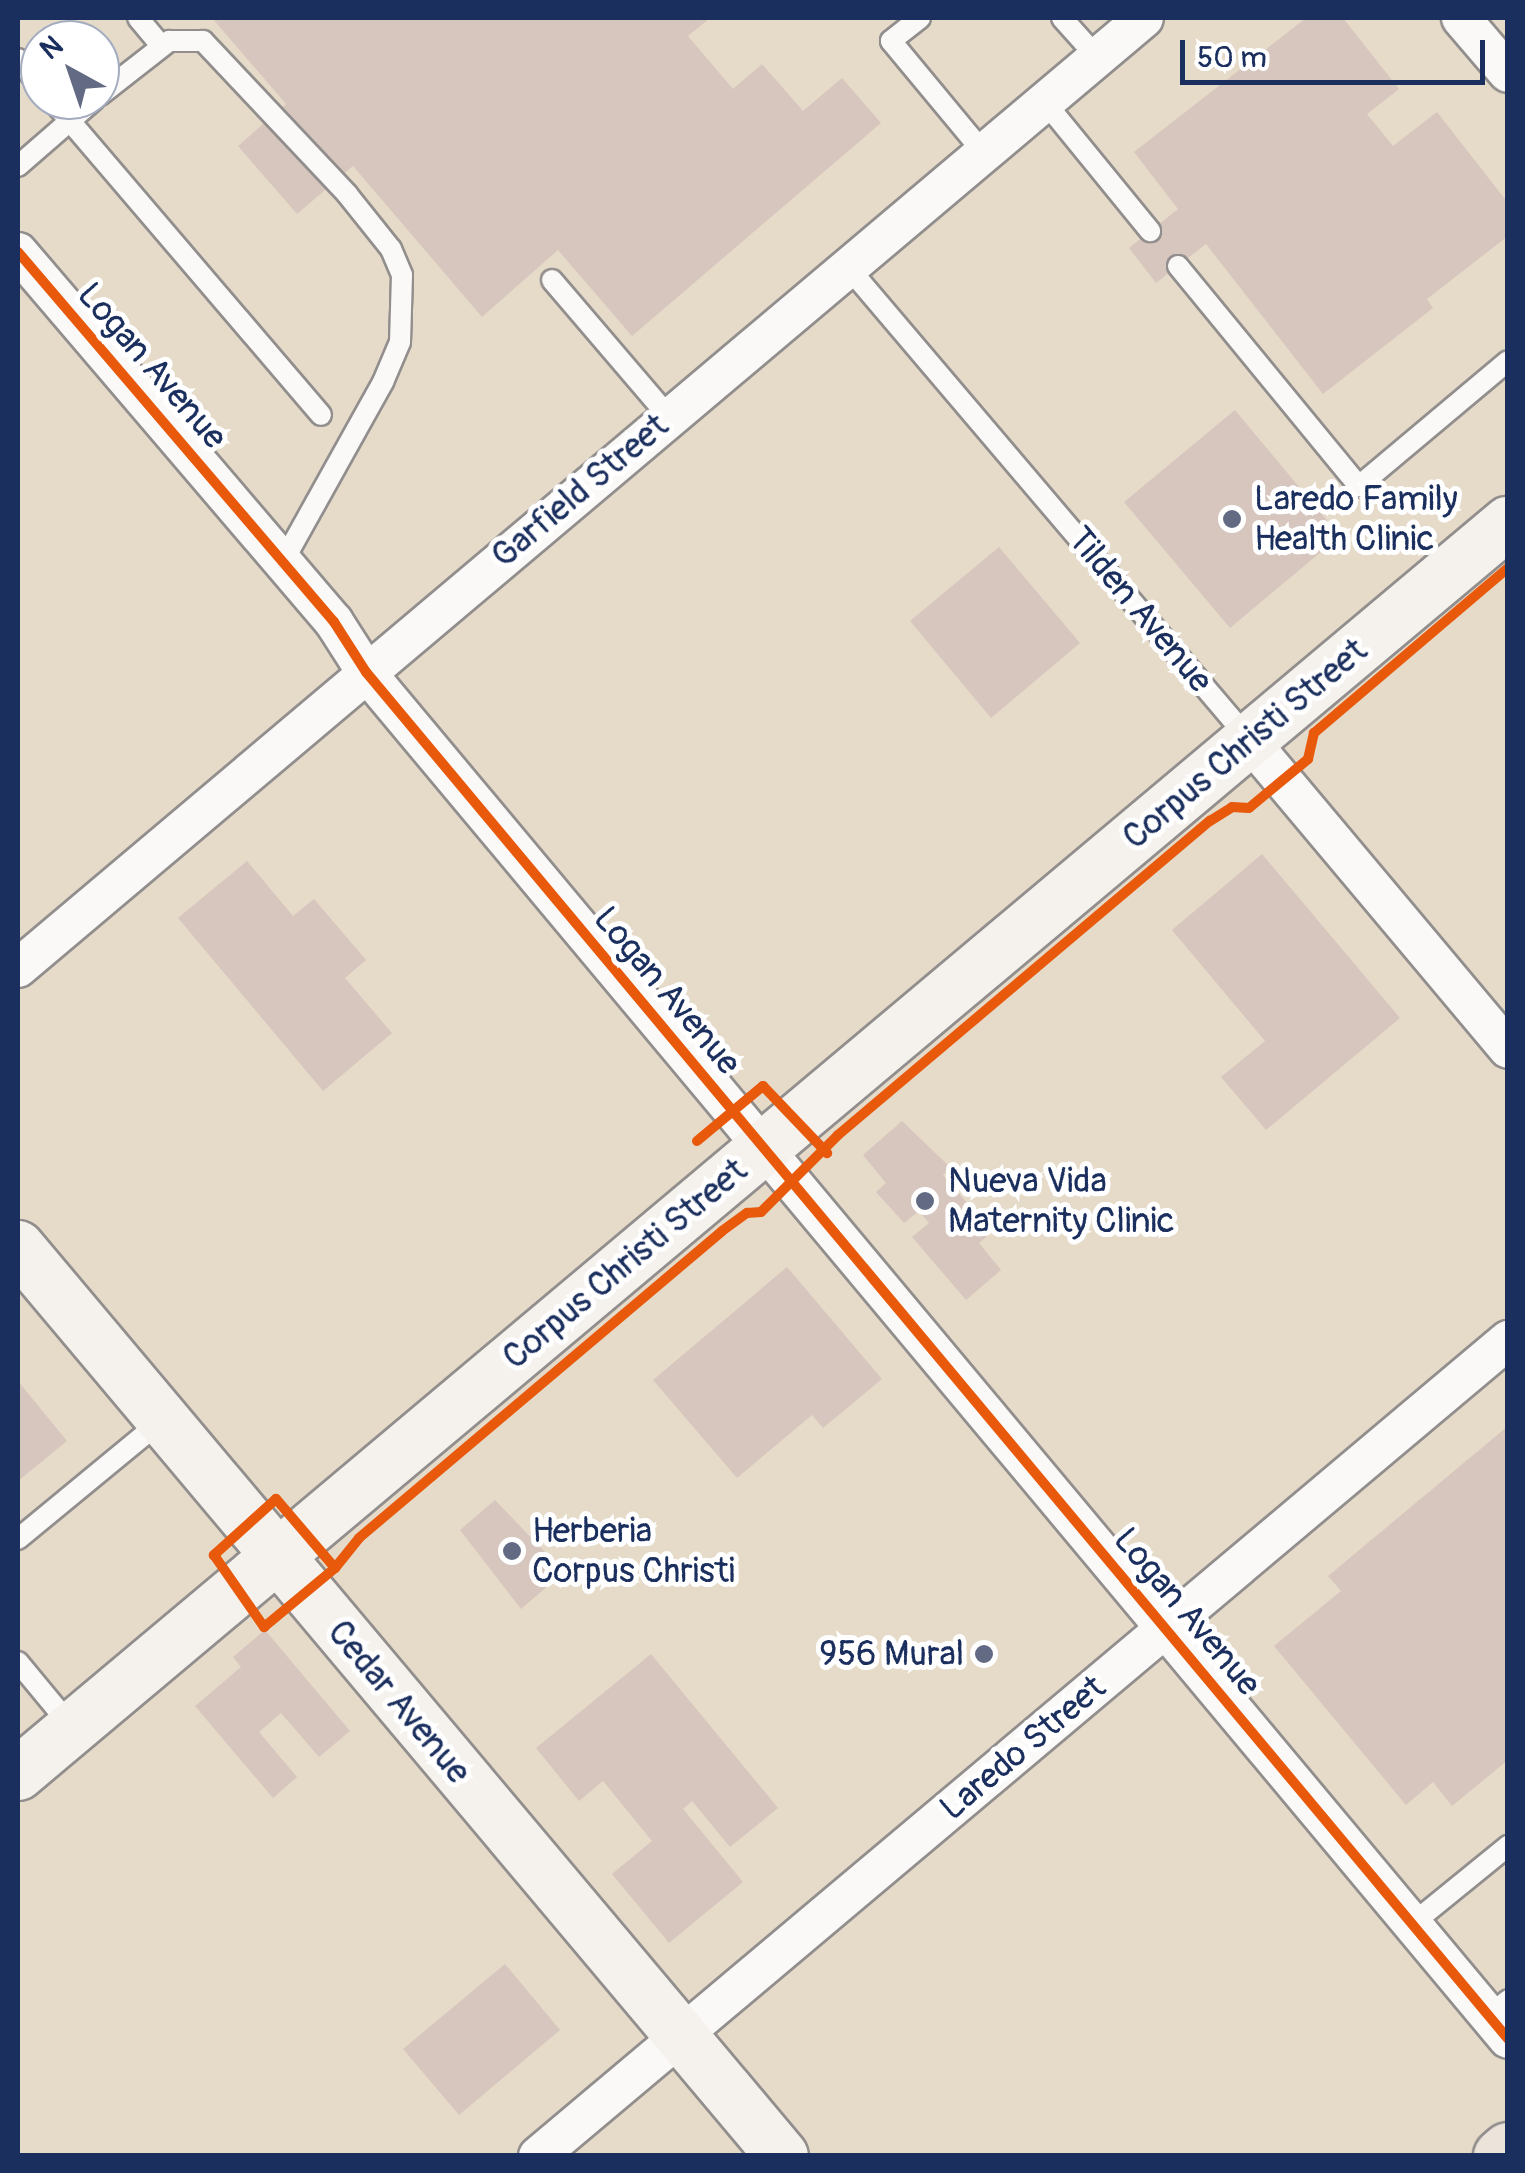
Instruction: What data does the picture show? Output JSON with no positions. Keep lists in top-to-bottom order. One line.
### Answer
{"streets":{"main road":["Corpus Christi Street","Cedar Avenue"],"street":["Logan Avenue","Garfield Street","Tilden Avenue","Laredo Street"]},"crossings":[["Logan Avenue","Garfield Street"],["Logan Avenue","Corpus Christi Street"],["Logan Avenue","Laredo Street"],["Garfield Street","Tilden Avenue"],["Tilden Avenue","Corpus Christi Street"],["Corpus Christi Street","Cedar Avenue"],["Cedar Avenue","Laredo Street"]],"places":["Laredo Family Health Clinic","Nueva Vida Maternity Clinic","Herberia Corpus Christi","956 Mural"],"scale_bar":"50 m","north":"top left"}
